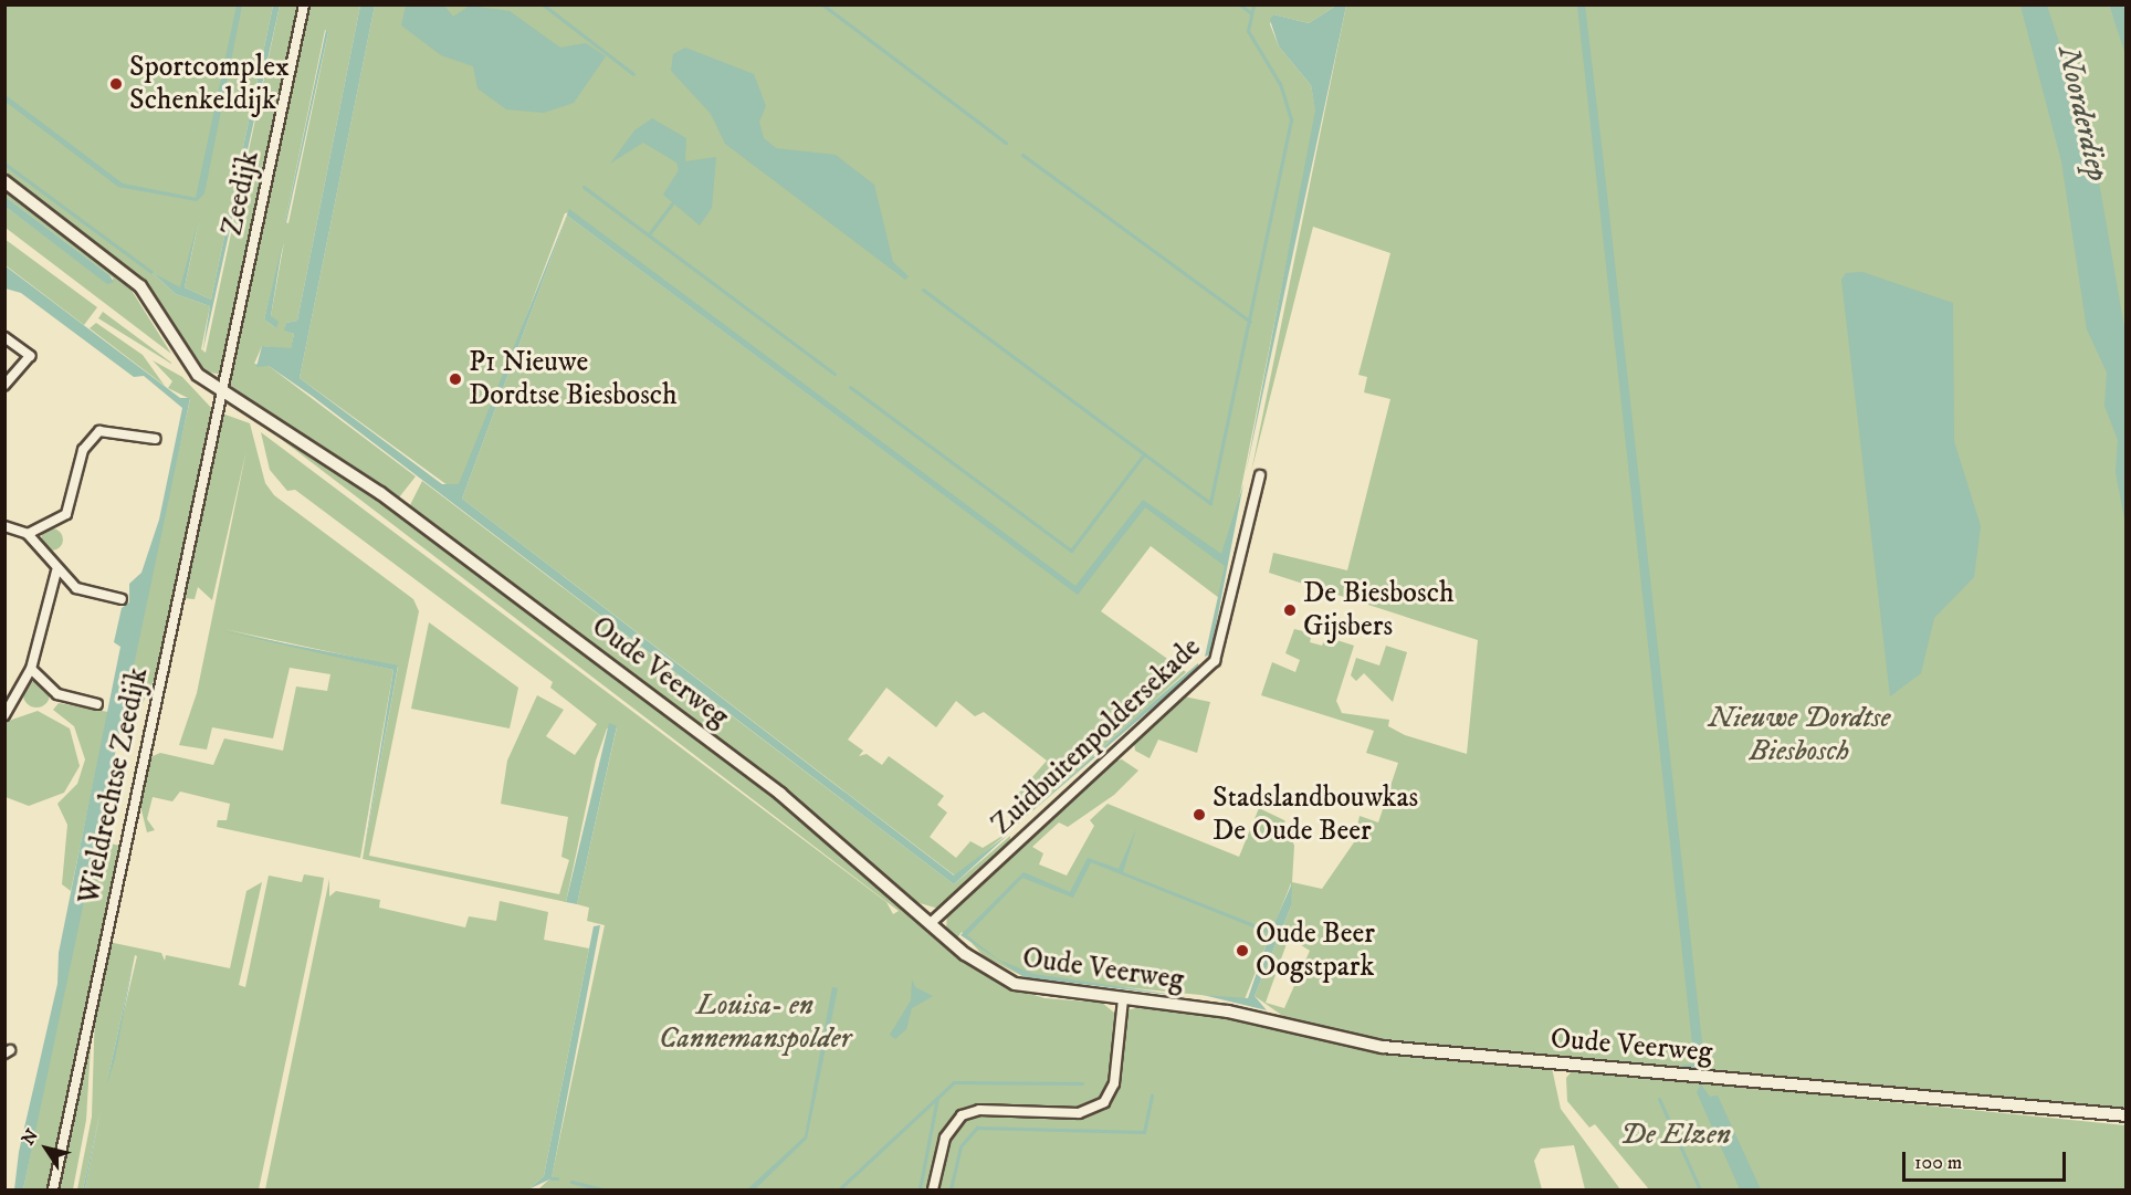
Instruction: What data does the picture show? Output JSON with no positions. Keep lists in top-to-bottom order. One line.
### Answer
{"streets":{"street":["Zeedijk","Oude Veerweg","Zuidbuitenpoldersekade","Wieldrechtse Zeedijk"]},"crossings":[["Zeedijk","Oude Veerweg"],["Zeedijk","Wieldrechtse Zeedijk"],["Oude Veerweg","Zuidbuitenpoldersekade"],["Oude Veerweg","Wieldrechtse Zeedijk"]],"water":["Noorderdiep"],"parks":["Nieuwe Dordtse Biesbosch","Louisa- en Cannemanspolder","De Elzen"],"places":["Sportcomplex Schenkeldijk","P1 Nieuwe Dordtse Biesbosch","De Biesbosch Gijsbers","Stadslandbouwkas De Oude Beer","Oude Beer Oogstpark"],"scale_bar":"100 m","north":"top left"}
